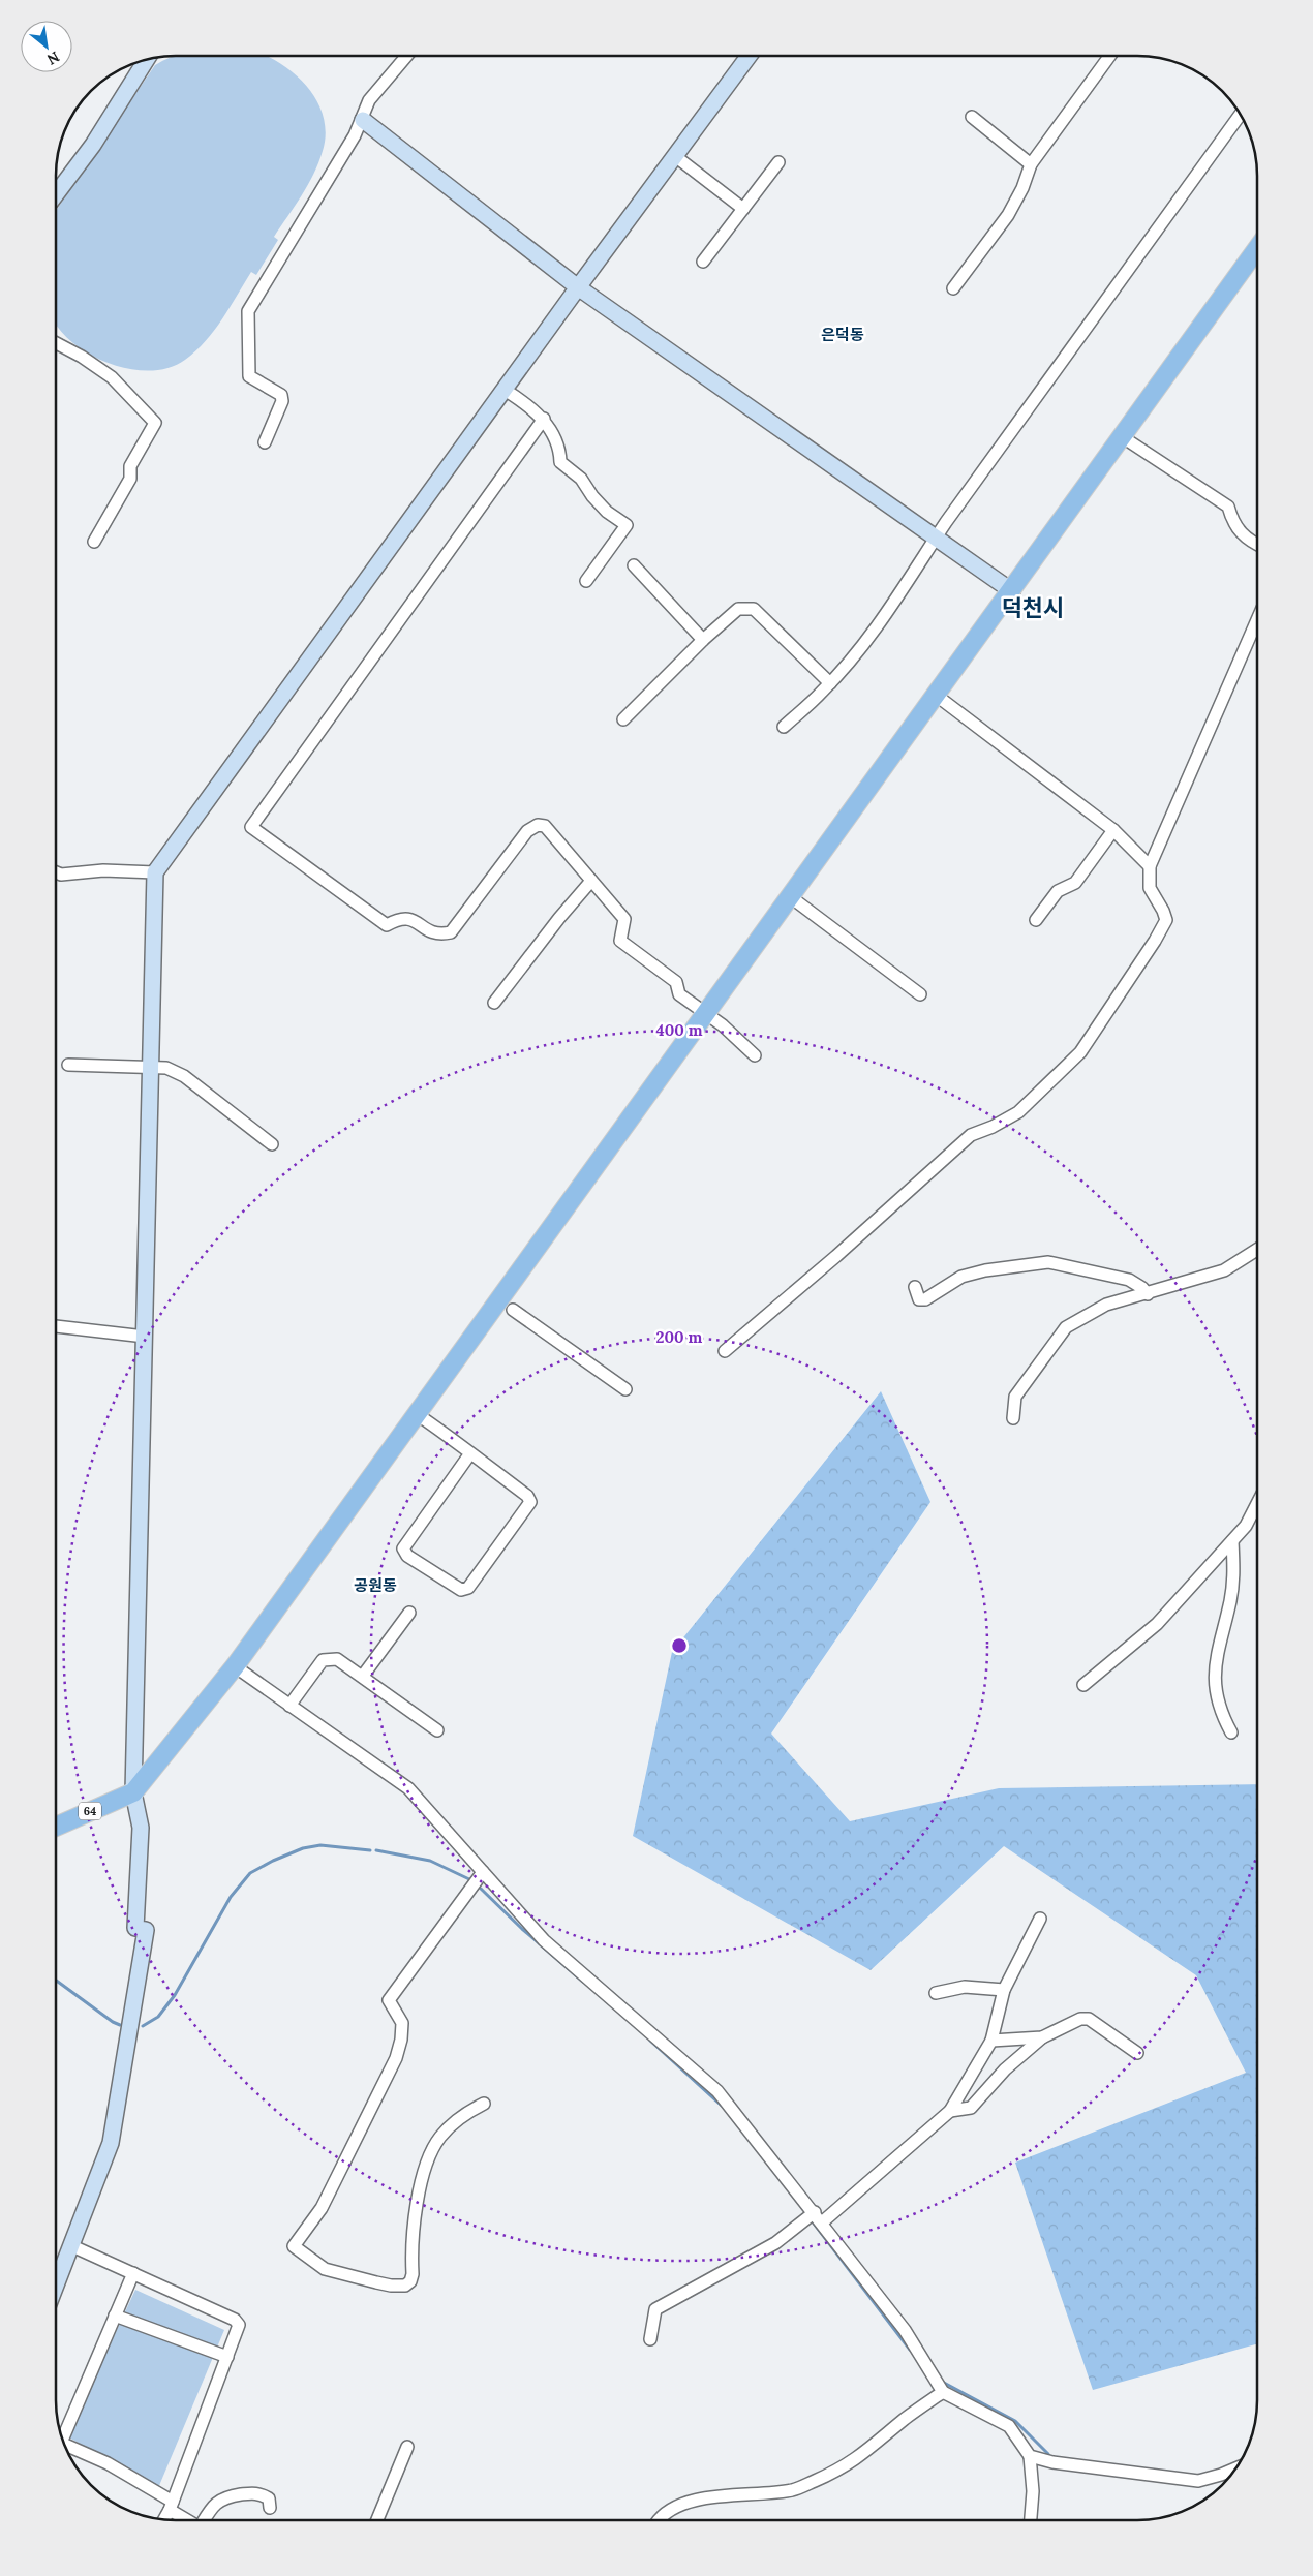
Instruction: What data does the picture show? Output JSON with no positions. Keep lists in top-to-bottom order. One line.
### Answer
{"streets":{"main road":["64"]},"districts":["은덕동","덕천시","공원동"],"north":"bottom right","rings":["400 m","200 m"]}
